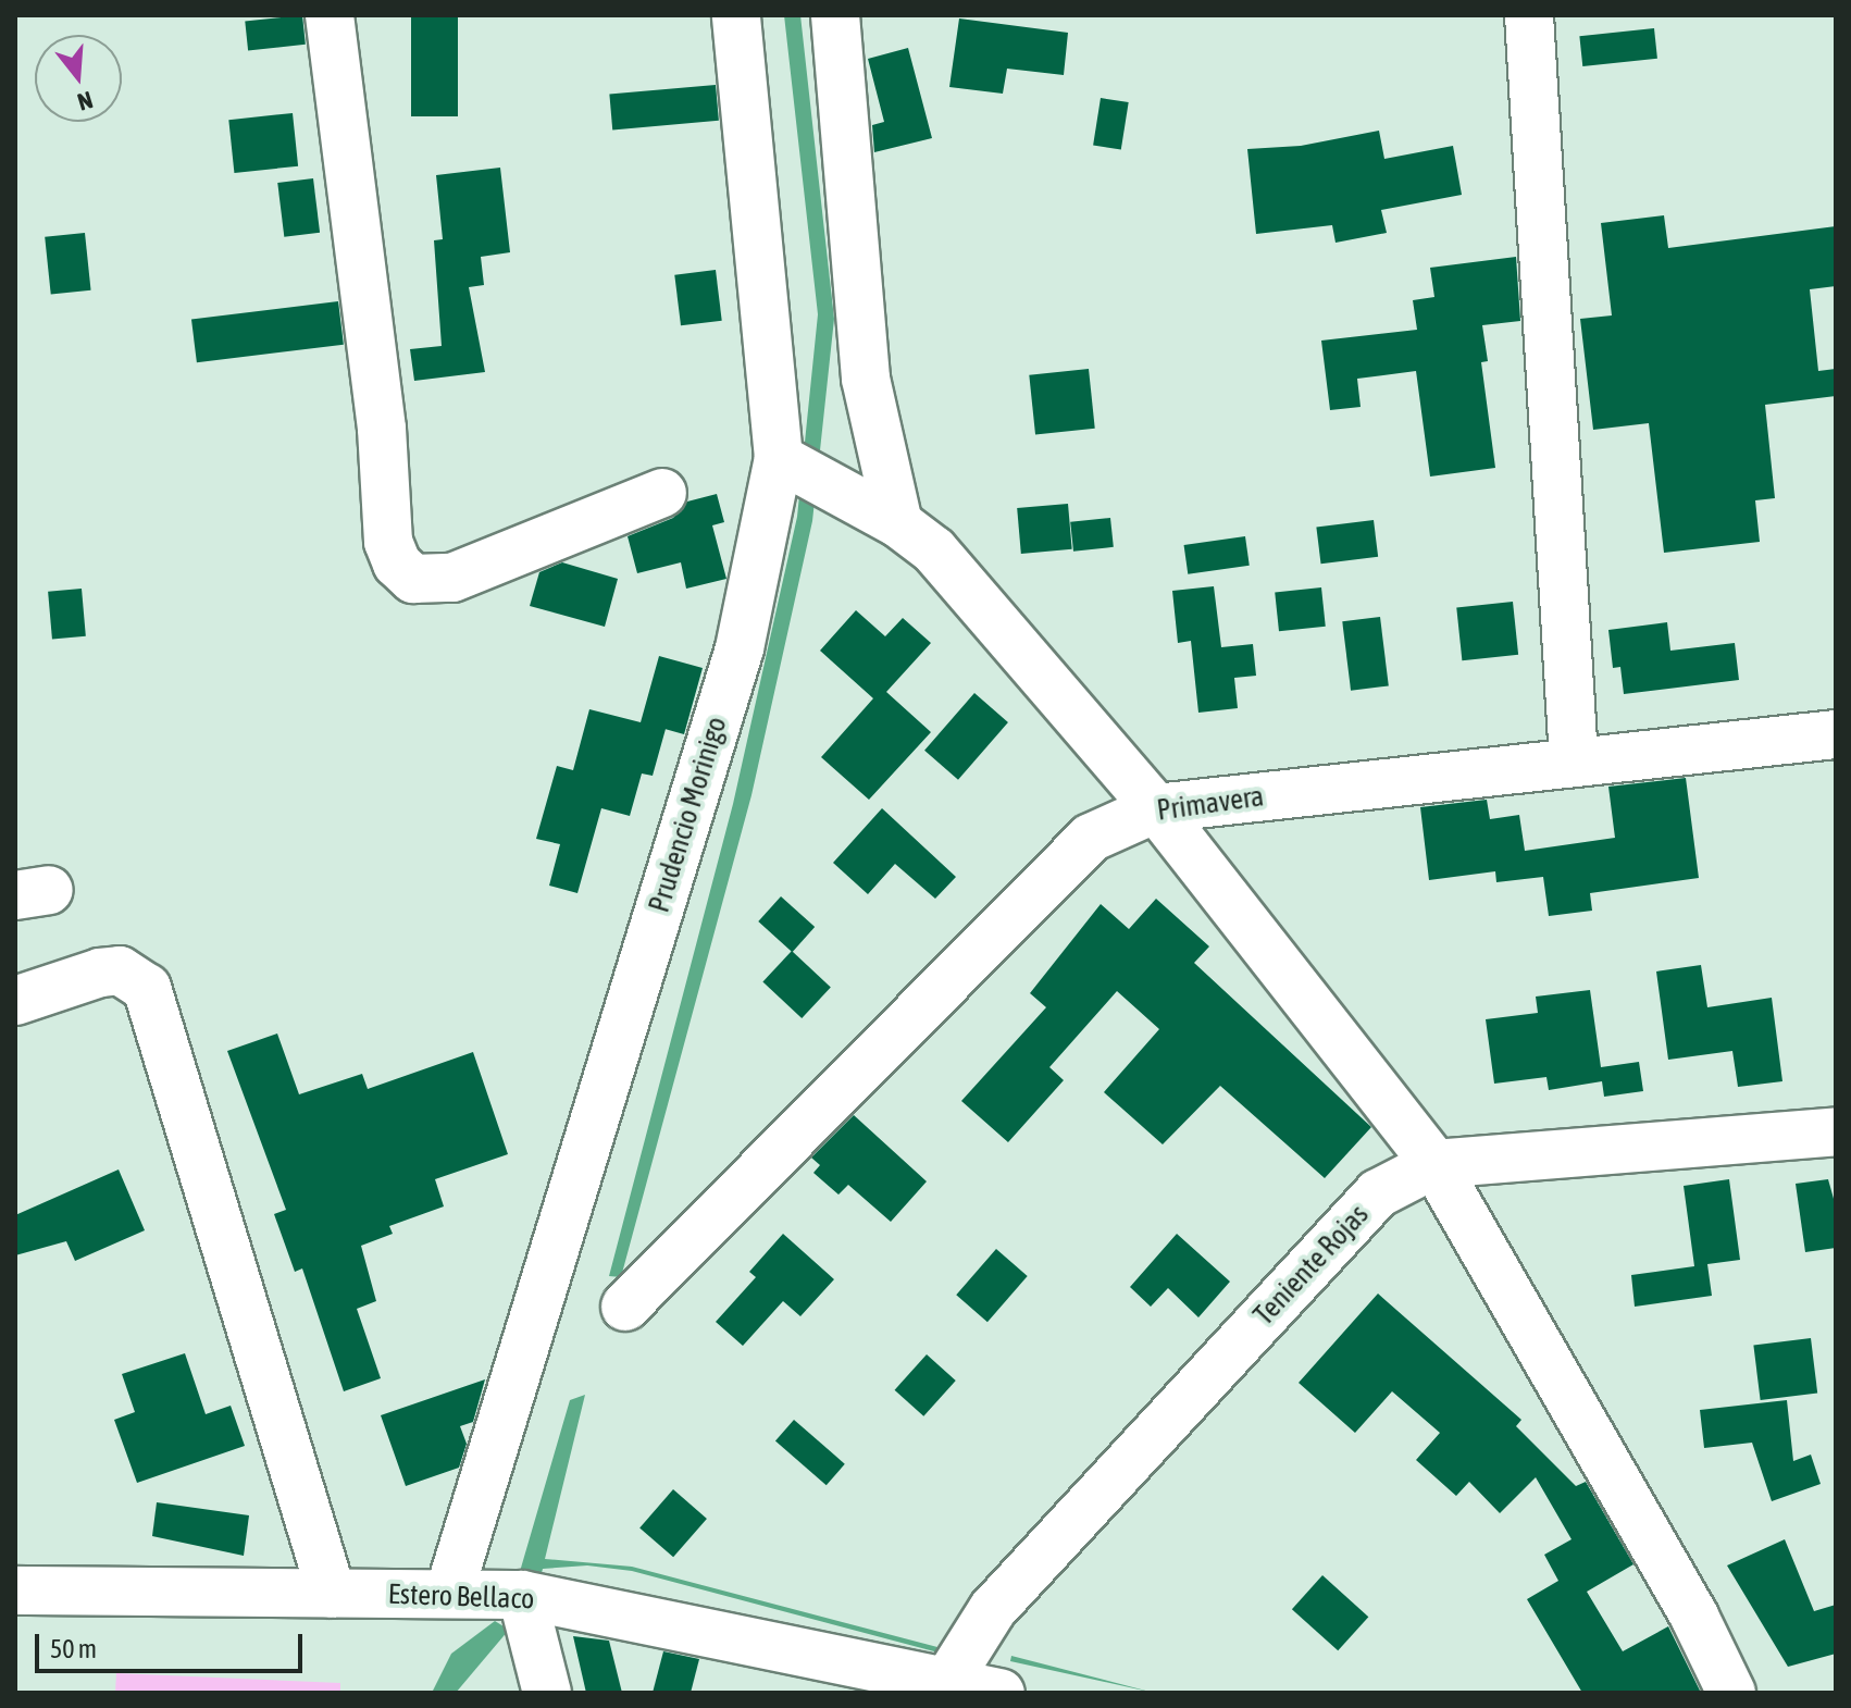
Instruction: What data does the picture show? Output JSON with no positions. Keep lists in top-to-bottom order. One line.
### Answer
{"streets":{"street":["Primavera","Prudencio Morinigo","Teniente Rojas","Estero Bellaco"]},"crossings":[["Prudencio Morinigo","Estero Bellaco"],["Teniente Rojas","Estero Bellaco"]],"scale_bar":"50 m","north":"bottom"}
